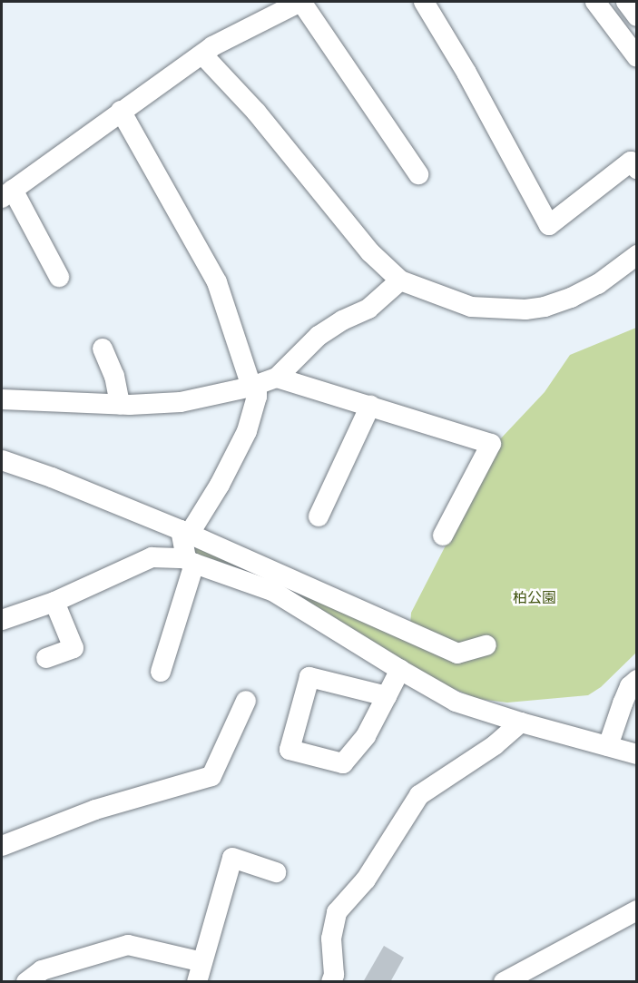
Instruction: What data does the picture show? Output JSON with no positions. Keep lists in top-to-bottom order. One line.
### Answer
{"parks":["柏公園"]}
